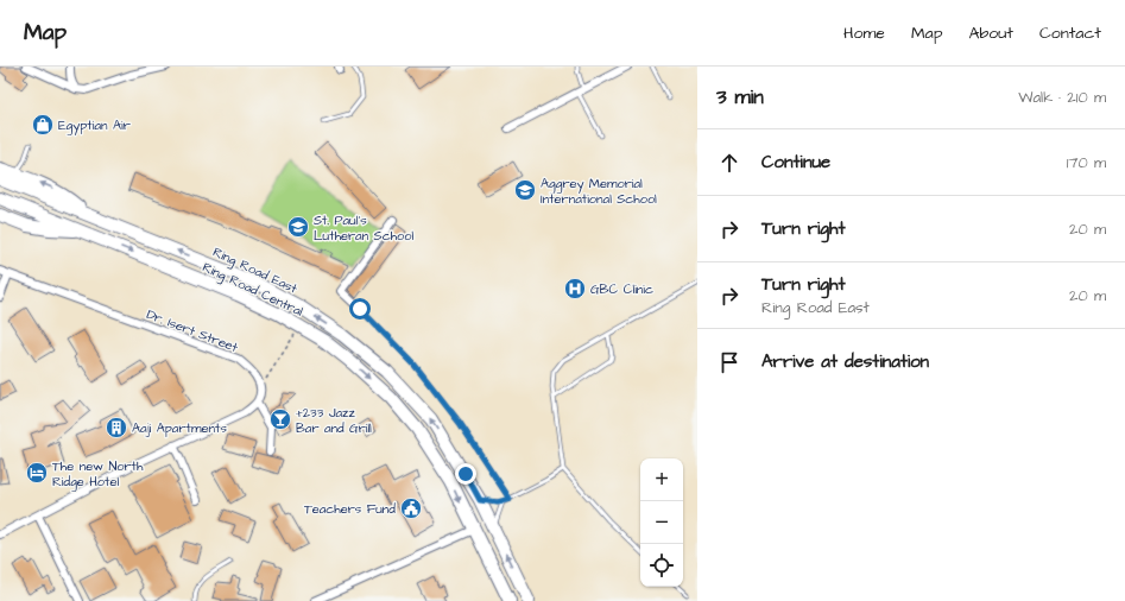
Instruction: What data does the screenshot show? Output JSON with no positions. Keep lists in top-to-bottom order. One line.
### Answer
{"streets":{"main road":["Ring Road East","Ring Road Central"],"street":["Dr. Isert Street"]},"one_way":["Ring Road East","Ring Road Central"],"places":{"shop":["Egyptian Air"],"school or university":["Aggrey Memorial International School","St. Paul's Lutheran School"],"hospital":["GBC Clinic"],"bar":["+233 Jazz Bar and Grill"],"building":["Aaji Apartments"],"hotel":["The new North Ridge Hotel"],"public building":["Teachers Fund"]},"page":{"header":"Map","nav":["Home","Map","About","Contact"],"heading":["3 min","Walk · 210 m"],"list":[["Continue","170 m"],["Turn right","20 m"],["Turn right","Ring Road East","20 m"],"Arrive at destination"],"map_buttons":["+","−"]}}
